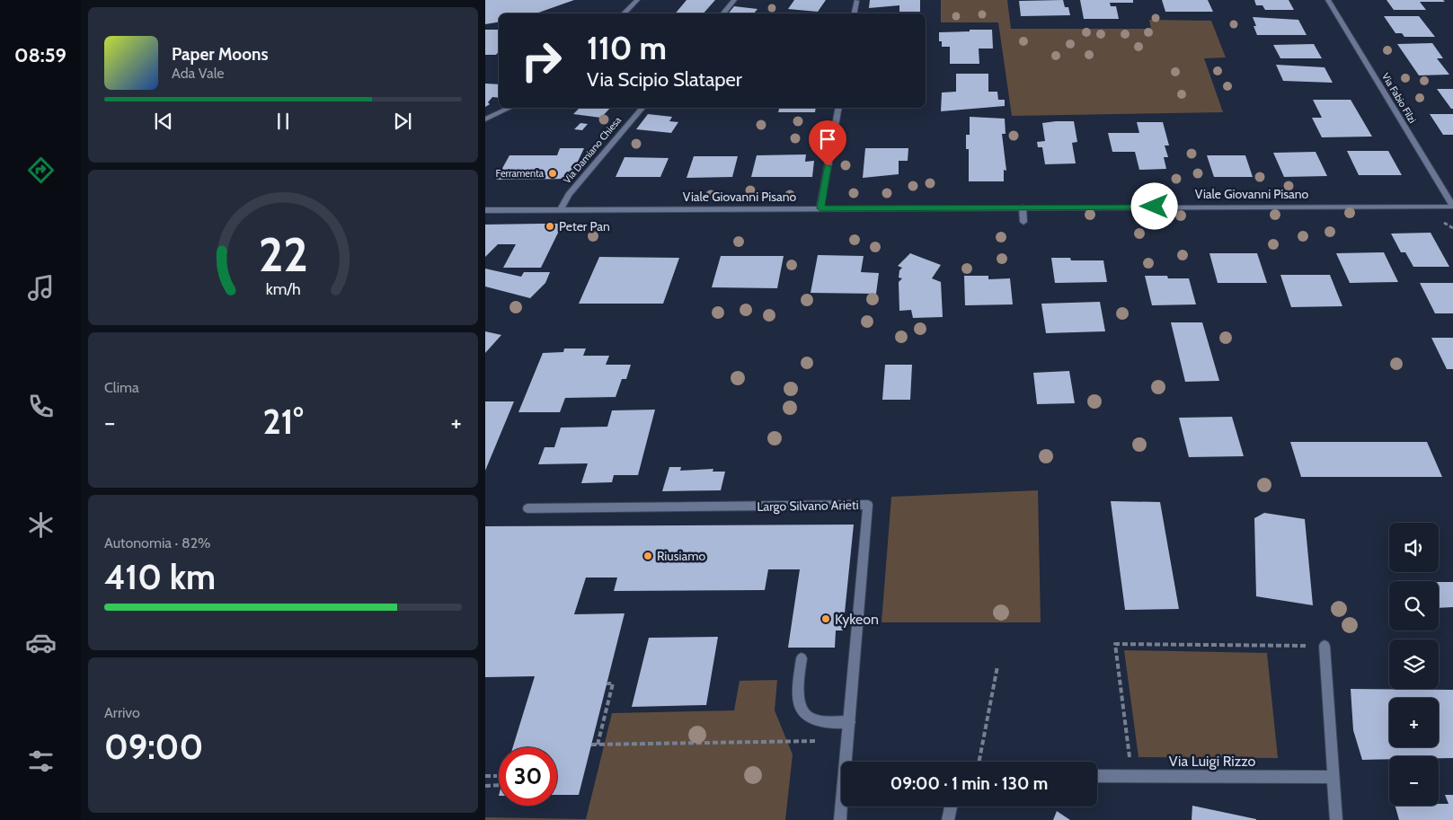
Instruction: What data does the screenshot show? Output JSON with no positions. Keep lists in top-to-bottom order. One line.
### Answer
{"streets":{"street":["Via Fabio Filzi","Via Damiano Chiesa","Viale Giovanni Pisano","Largo Silvano Arieti","Via Luigi Rizzo"]},"crossings":[["Via Fabio Filzi","Viale Giovanni Pisano"],["Via Damiano Chiesa","Viale Giovanni Pisano"]],"places":["Ferramenta","Peter Pan","Riusiamo","Kykeon"],"page":{"tabs":"08:59","turn":["110 m","Via Scipio Slataper"],"song":["Paper Moons","Ada Vale"],"tile":["Clima",["Autonomia · 82%","410 km"],["Arrivo","09:00"]],"heat":["−","21°","+"],"map_buttons":["+","−"],"limit":"30","trip":"09:00 · 1 min · 130 m","gauge":["22","km/h"]}}
